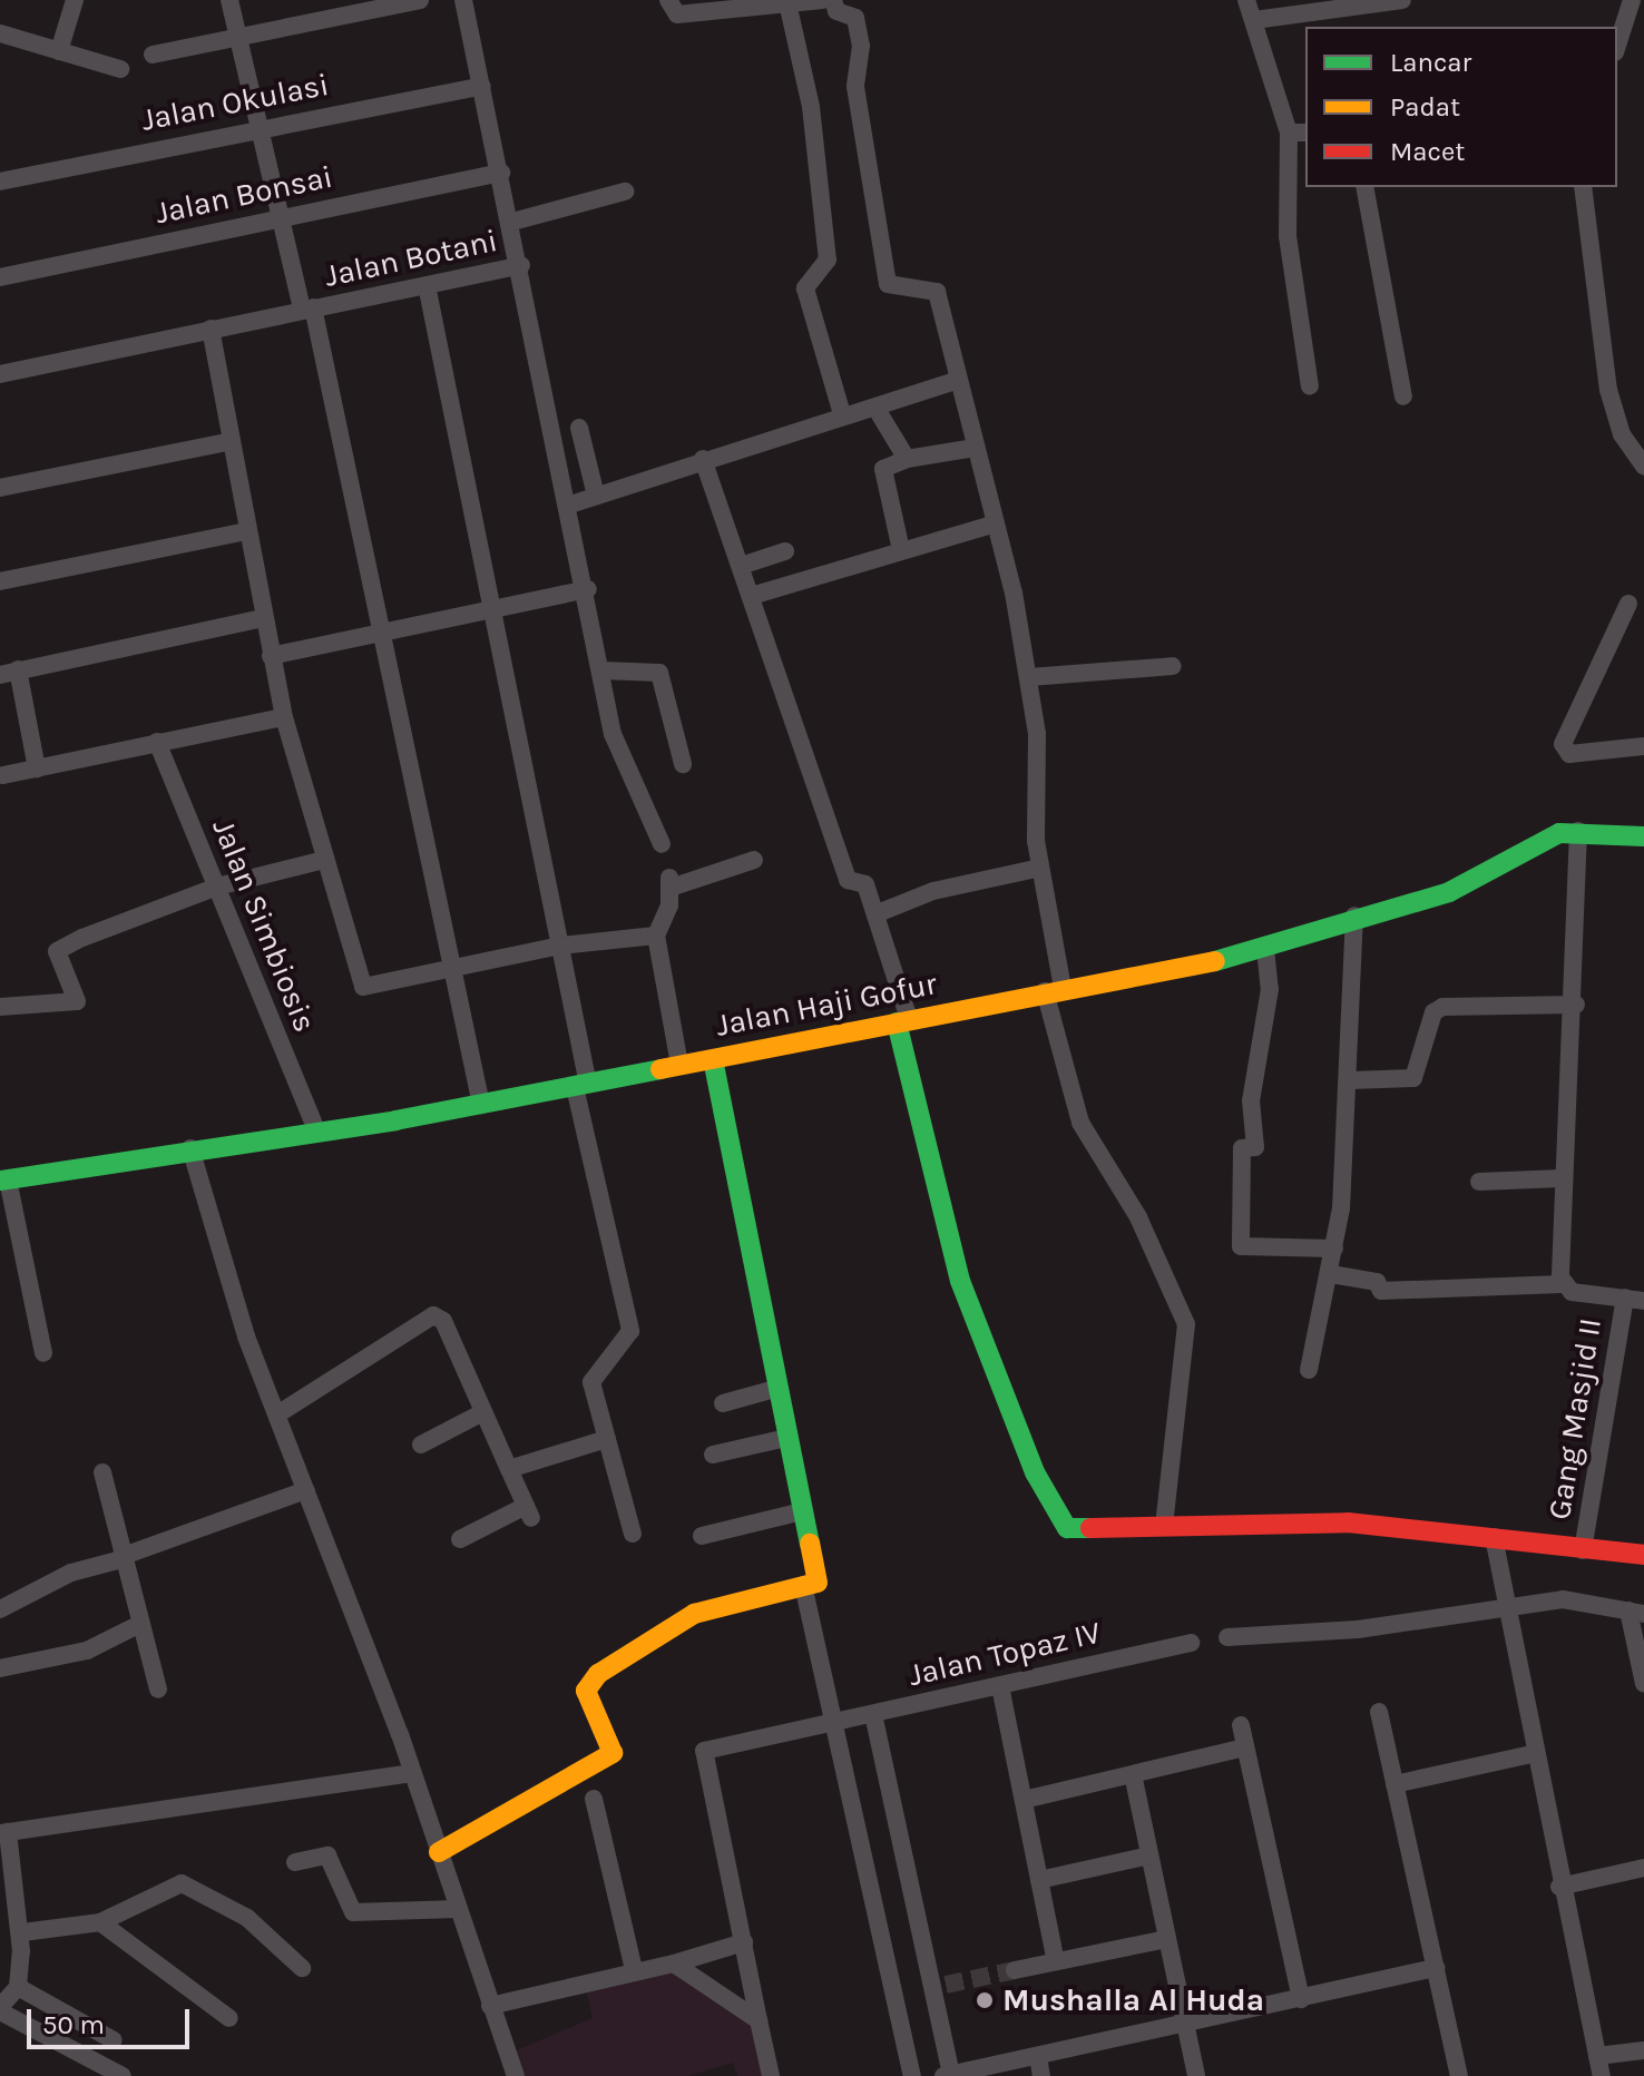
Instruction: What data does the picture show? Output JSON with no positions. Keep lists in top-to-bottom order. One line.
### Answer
{"streets":{"street":["Jalan Okulasi","Jalan Bonsai","Jalan Botani","Jalan Simbiosis","Jalan Haji Gofur","Gang Masjid II","Jalan Topaz IV"]},"crossings":[["Jalan Simbiosis","Jalan Haji Gofur"]],"places":["Mushalla Al Huda"],"legend":["Lancar","Padat","Macet"],"scale_bar":"50 m"}
